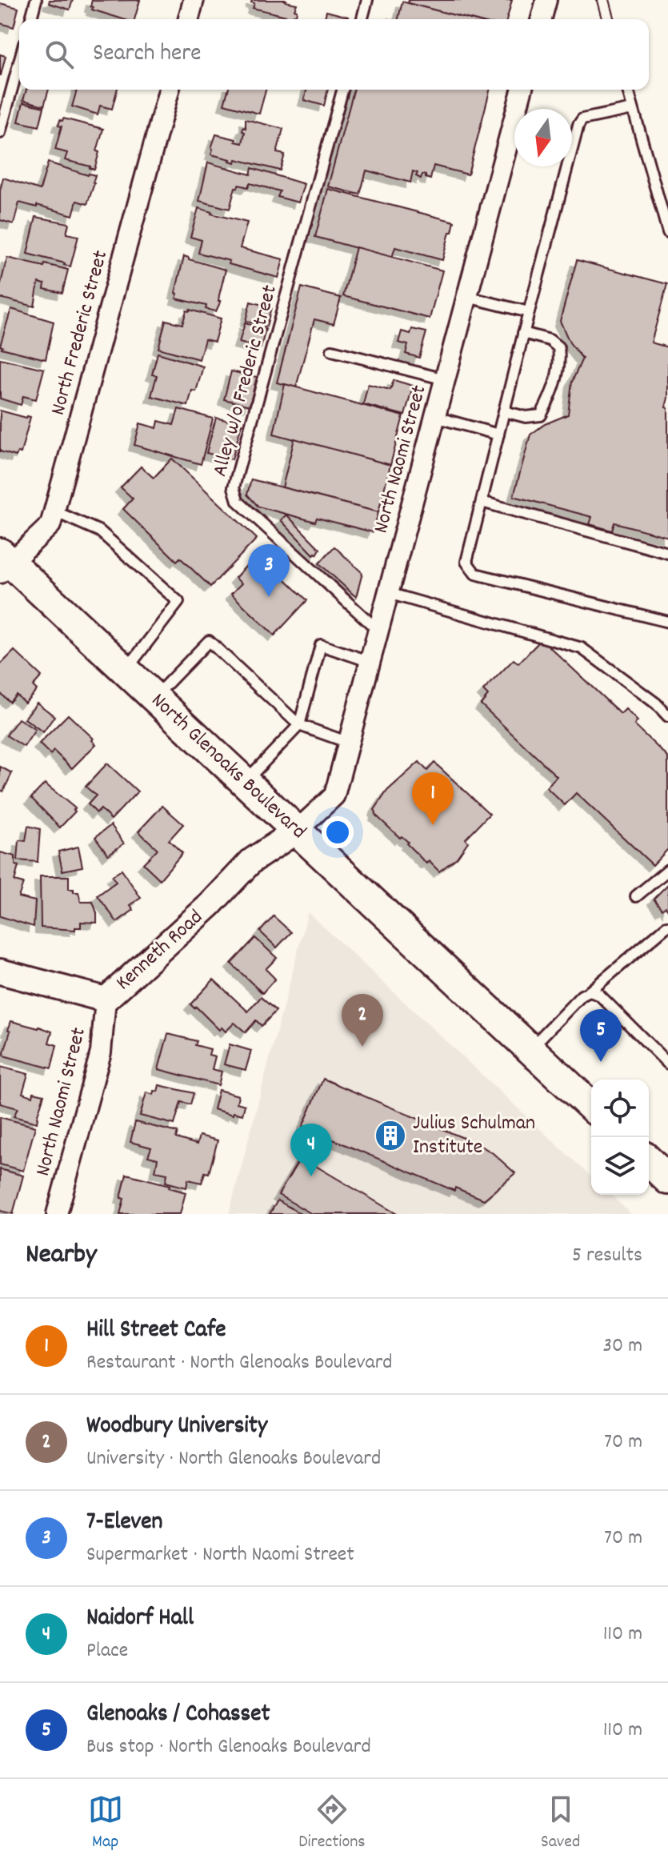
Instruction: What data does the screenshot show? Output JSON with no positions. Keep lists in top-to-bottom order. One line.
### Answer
{"streets":{"main road":["North Glenoaks Boulevard"],"street":["North Frederic Street","North Naomi Street","Kenneth Road"],"lane":["Alley w/o Frederic Street"]},"crossings":[["North Frederic Street","North Glenoaks Boulevard"],["Alley w/o Frederic Street","North Naomi Street"],["North Naomi Street","North Glenoaks Boulevard"],["North Naomi Street","Kenneth Road"],["North Glenoaks Boulevard","Kenneth Road"]],"places":{"building":["Julius Schulman Institute"]},"north":"bottom","page":{"search":"Search here","pins":["3","1","2","5","4"],"heading":["Nearby","5 results"],"list":[{"mark":"1","name":"Hill Street Cafe","note":"Restaurant · North Glenoaks Boulevard","value":"30 m"},{"mark":"2","name":"Woodbury University","note":"University · North Glenoaks Boulevard","value":"70 m"},{"mark":"3","name":"7-Eleven","note":"Supermarket · North Naomi Street","value":"70 m"},{"mark":"4","name":"Naidorf Hall","note":"Place","value":"110 m"},{"mark":"5","name":"Glenoaks / Cohasset","note":"Bus stop · North Glenoaks Boulevard","value":"110 m"}],"nav":["Map","Directions","Saved"]}}
